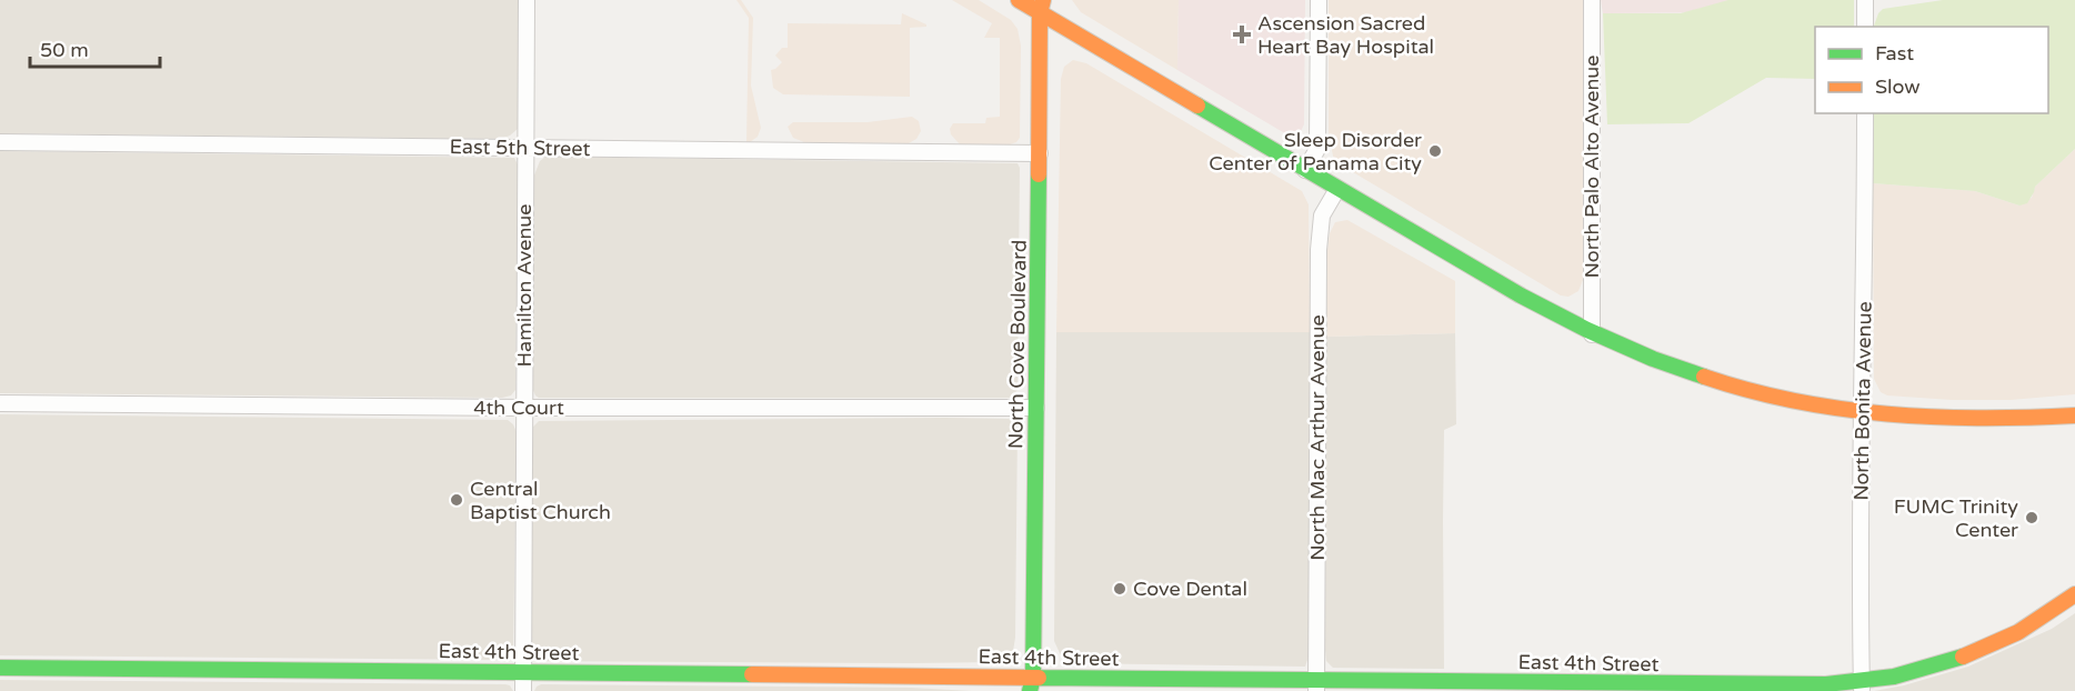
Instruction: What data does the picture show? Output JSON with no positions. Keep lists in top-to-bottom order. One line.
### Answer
{"streets":{"street":["East 5th Street","North Palo Alto Avenue","Hamilton Avenue","North Cove Boulevard","North Bonita Avenue","4th Court","North Mac Arthur Avenue","East 4th Street"]},"crossings":[["East 5th Street","Hamilton Avenue"],["East 5th Street","North Cove Boulevard"],["Hamilton Avenue","4th Court"],["Hamilton Avenue","East 4th Street"],["North Cove Boulevard","4th Court"],["North Cove Boulevard","East 4th Street"],["North Bonita Avenue","East 4th Street"],["North Mac Arthur Avenue","East 4th Street"]],"places":{"health":["Ascension Sacred Heart Bay Hospital"],"other":["Sleep Disorder Center of Panama City","Central Baptist Church","FUMC Trinity Center","Cove Dental"]},"legend":["Fast","Slow"],"scale_bar":"50 m"}
